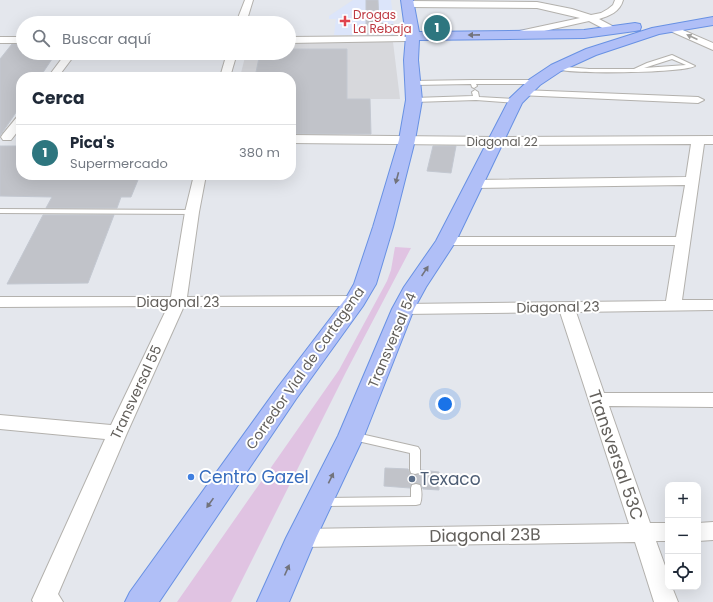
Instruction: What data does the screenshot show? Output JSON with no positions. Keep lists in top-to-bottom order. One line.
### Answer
{"streets":{"main road":["Transversal 54","Corredor Vial de Cartagena"],"street":["Diagonal 22","Diagonal 23","Transversal 55","Transversal 53C","Diagonal 23B"]},"crossings":[["Diagonal 22","Transversal 54"],["Diagonal 22","Corredor Vial de Cartagena"],["Diagonal 23","Transversal 54"],["Diagonal 23","Corredor Vial de Cartagena"],["Diagonal 23","Transversal 55"],["Diagonal 23","Transversal 53C"],["Transversal 54","Diagonal 23B"],["Transversal 53C","Diagonal 23B"]],"one_way":["Corredor Vial de Cartagena"],"places":{"health":["Drogas La Rebaja"],"other":["Centro Gazel","Texaco"]},"page":{"pins":"1","search":"Buscar aquí","heading":"Cerca","list":[{"mark":"1","name":"Pica's","note":"Supermercado","value":"380 m"}],"map_buttons":["+","−"]}}
